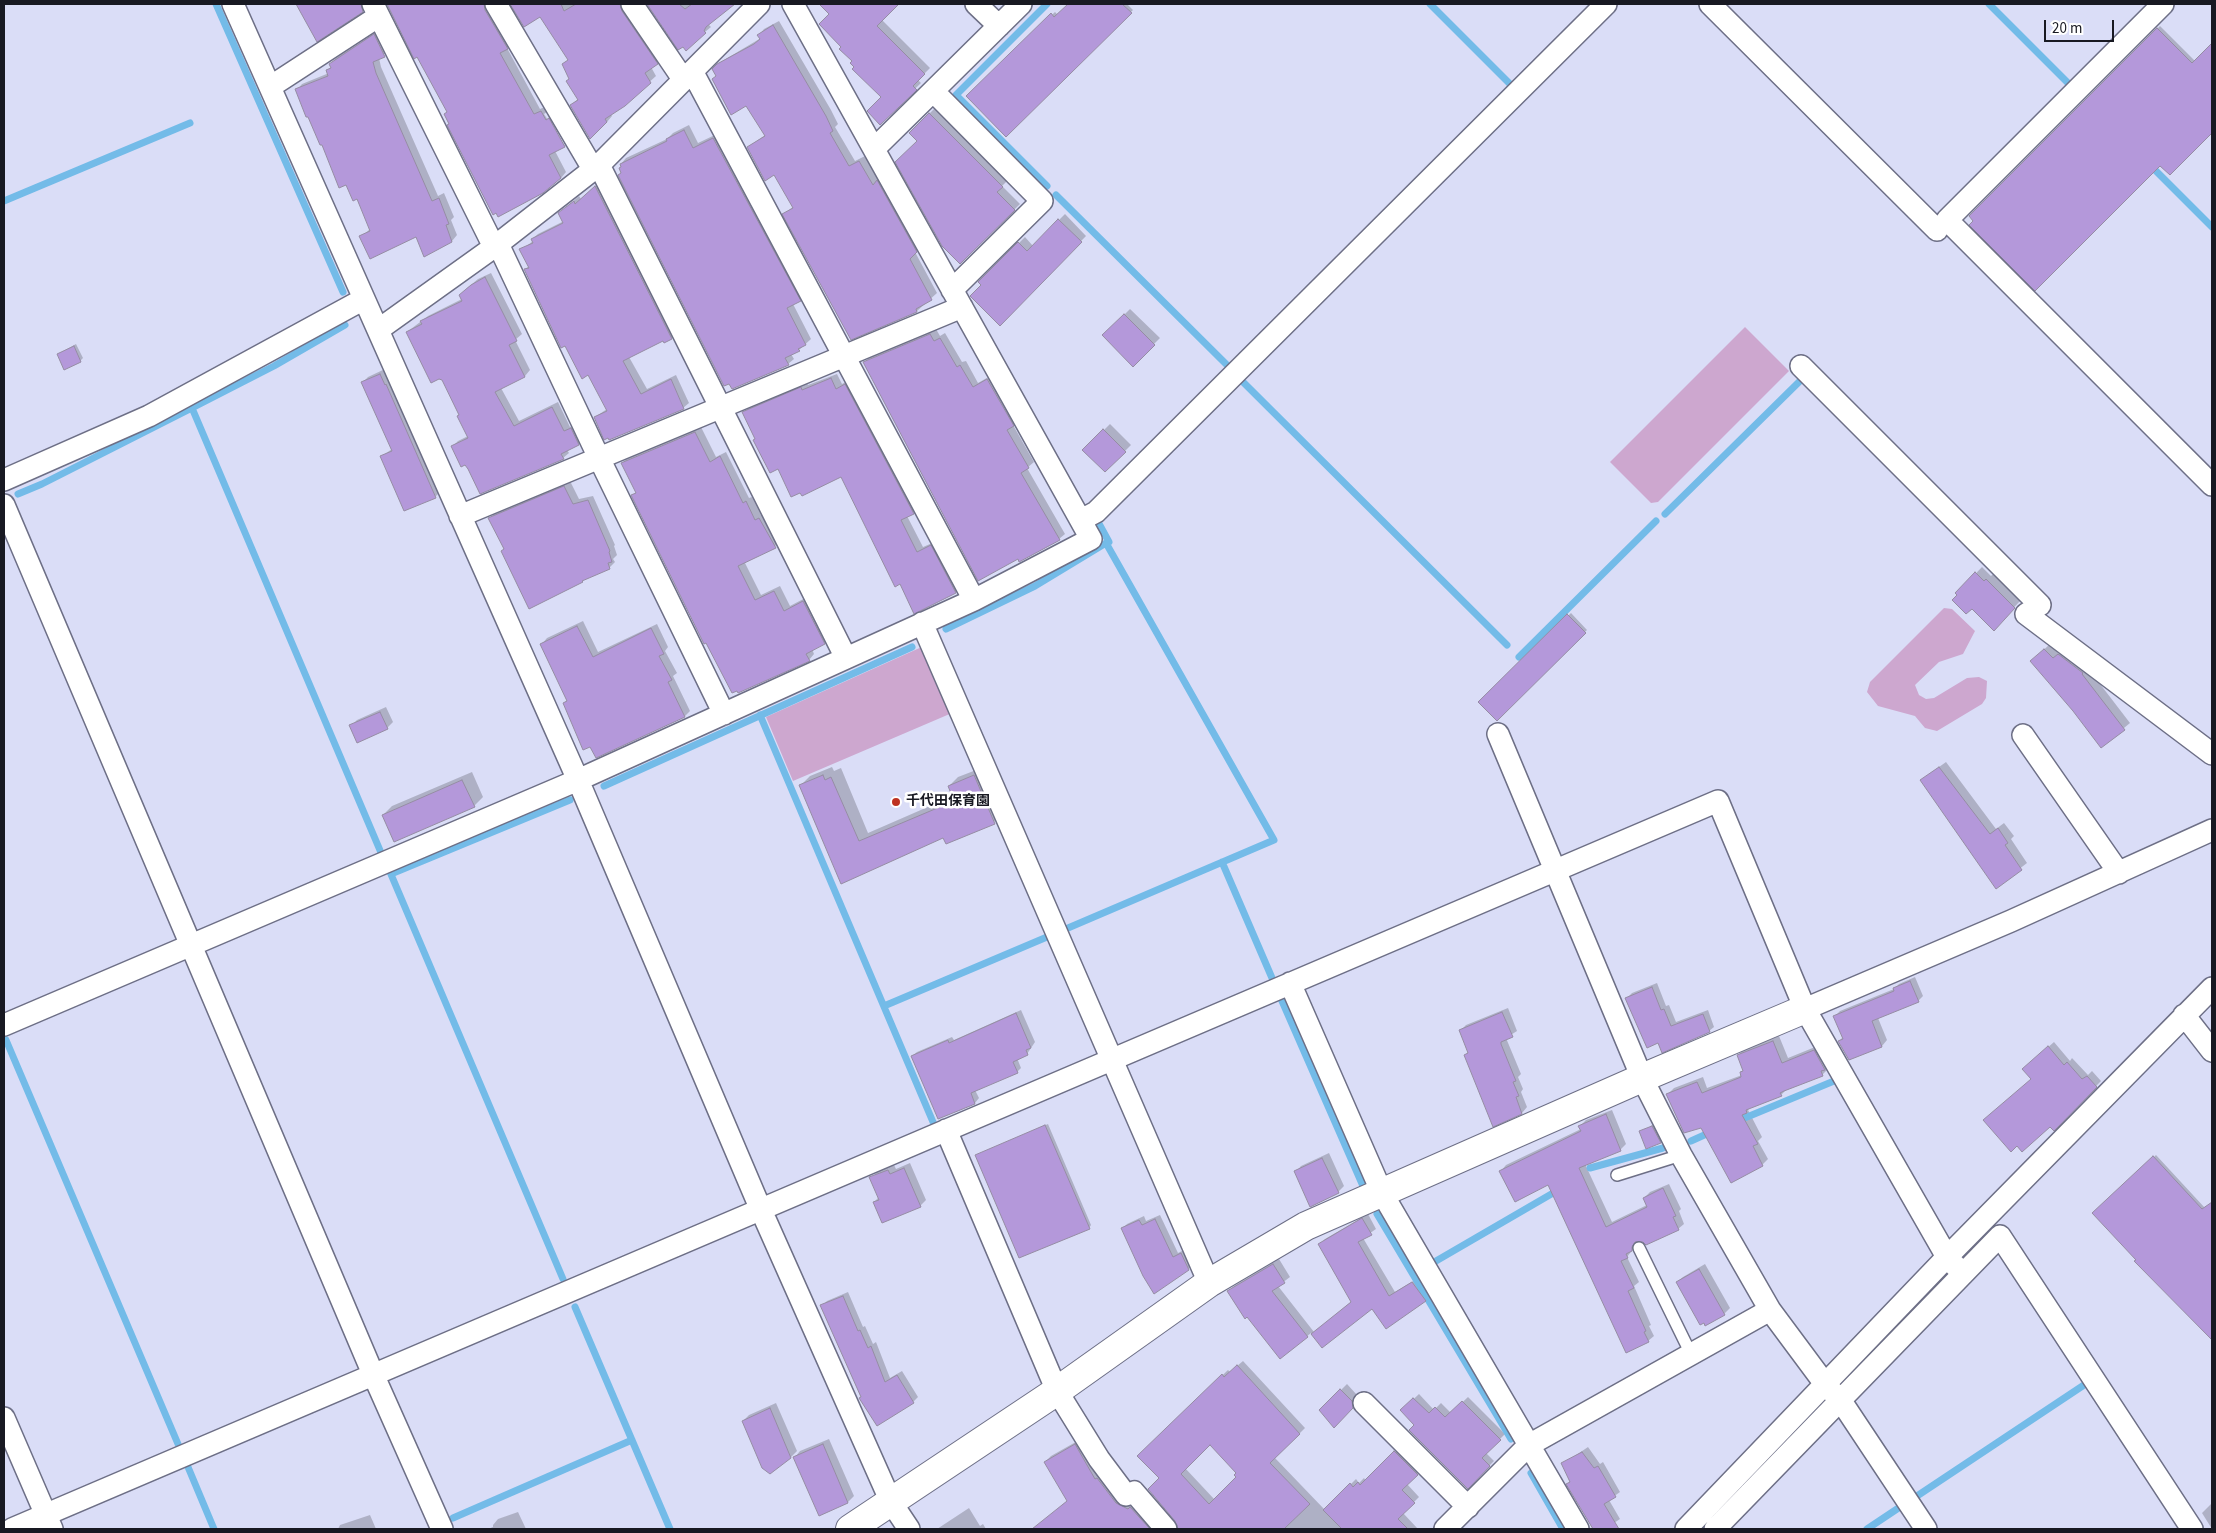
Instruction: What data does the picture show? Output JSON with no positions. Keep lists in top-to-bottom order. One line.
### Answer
{"places":["千代田保育園"],"scale_bar":"20 m"}
